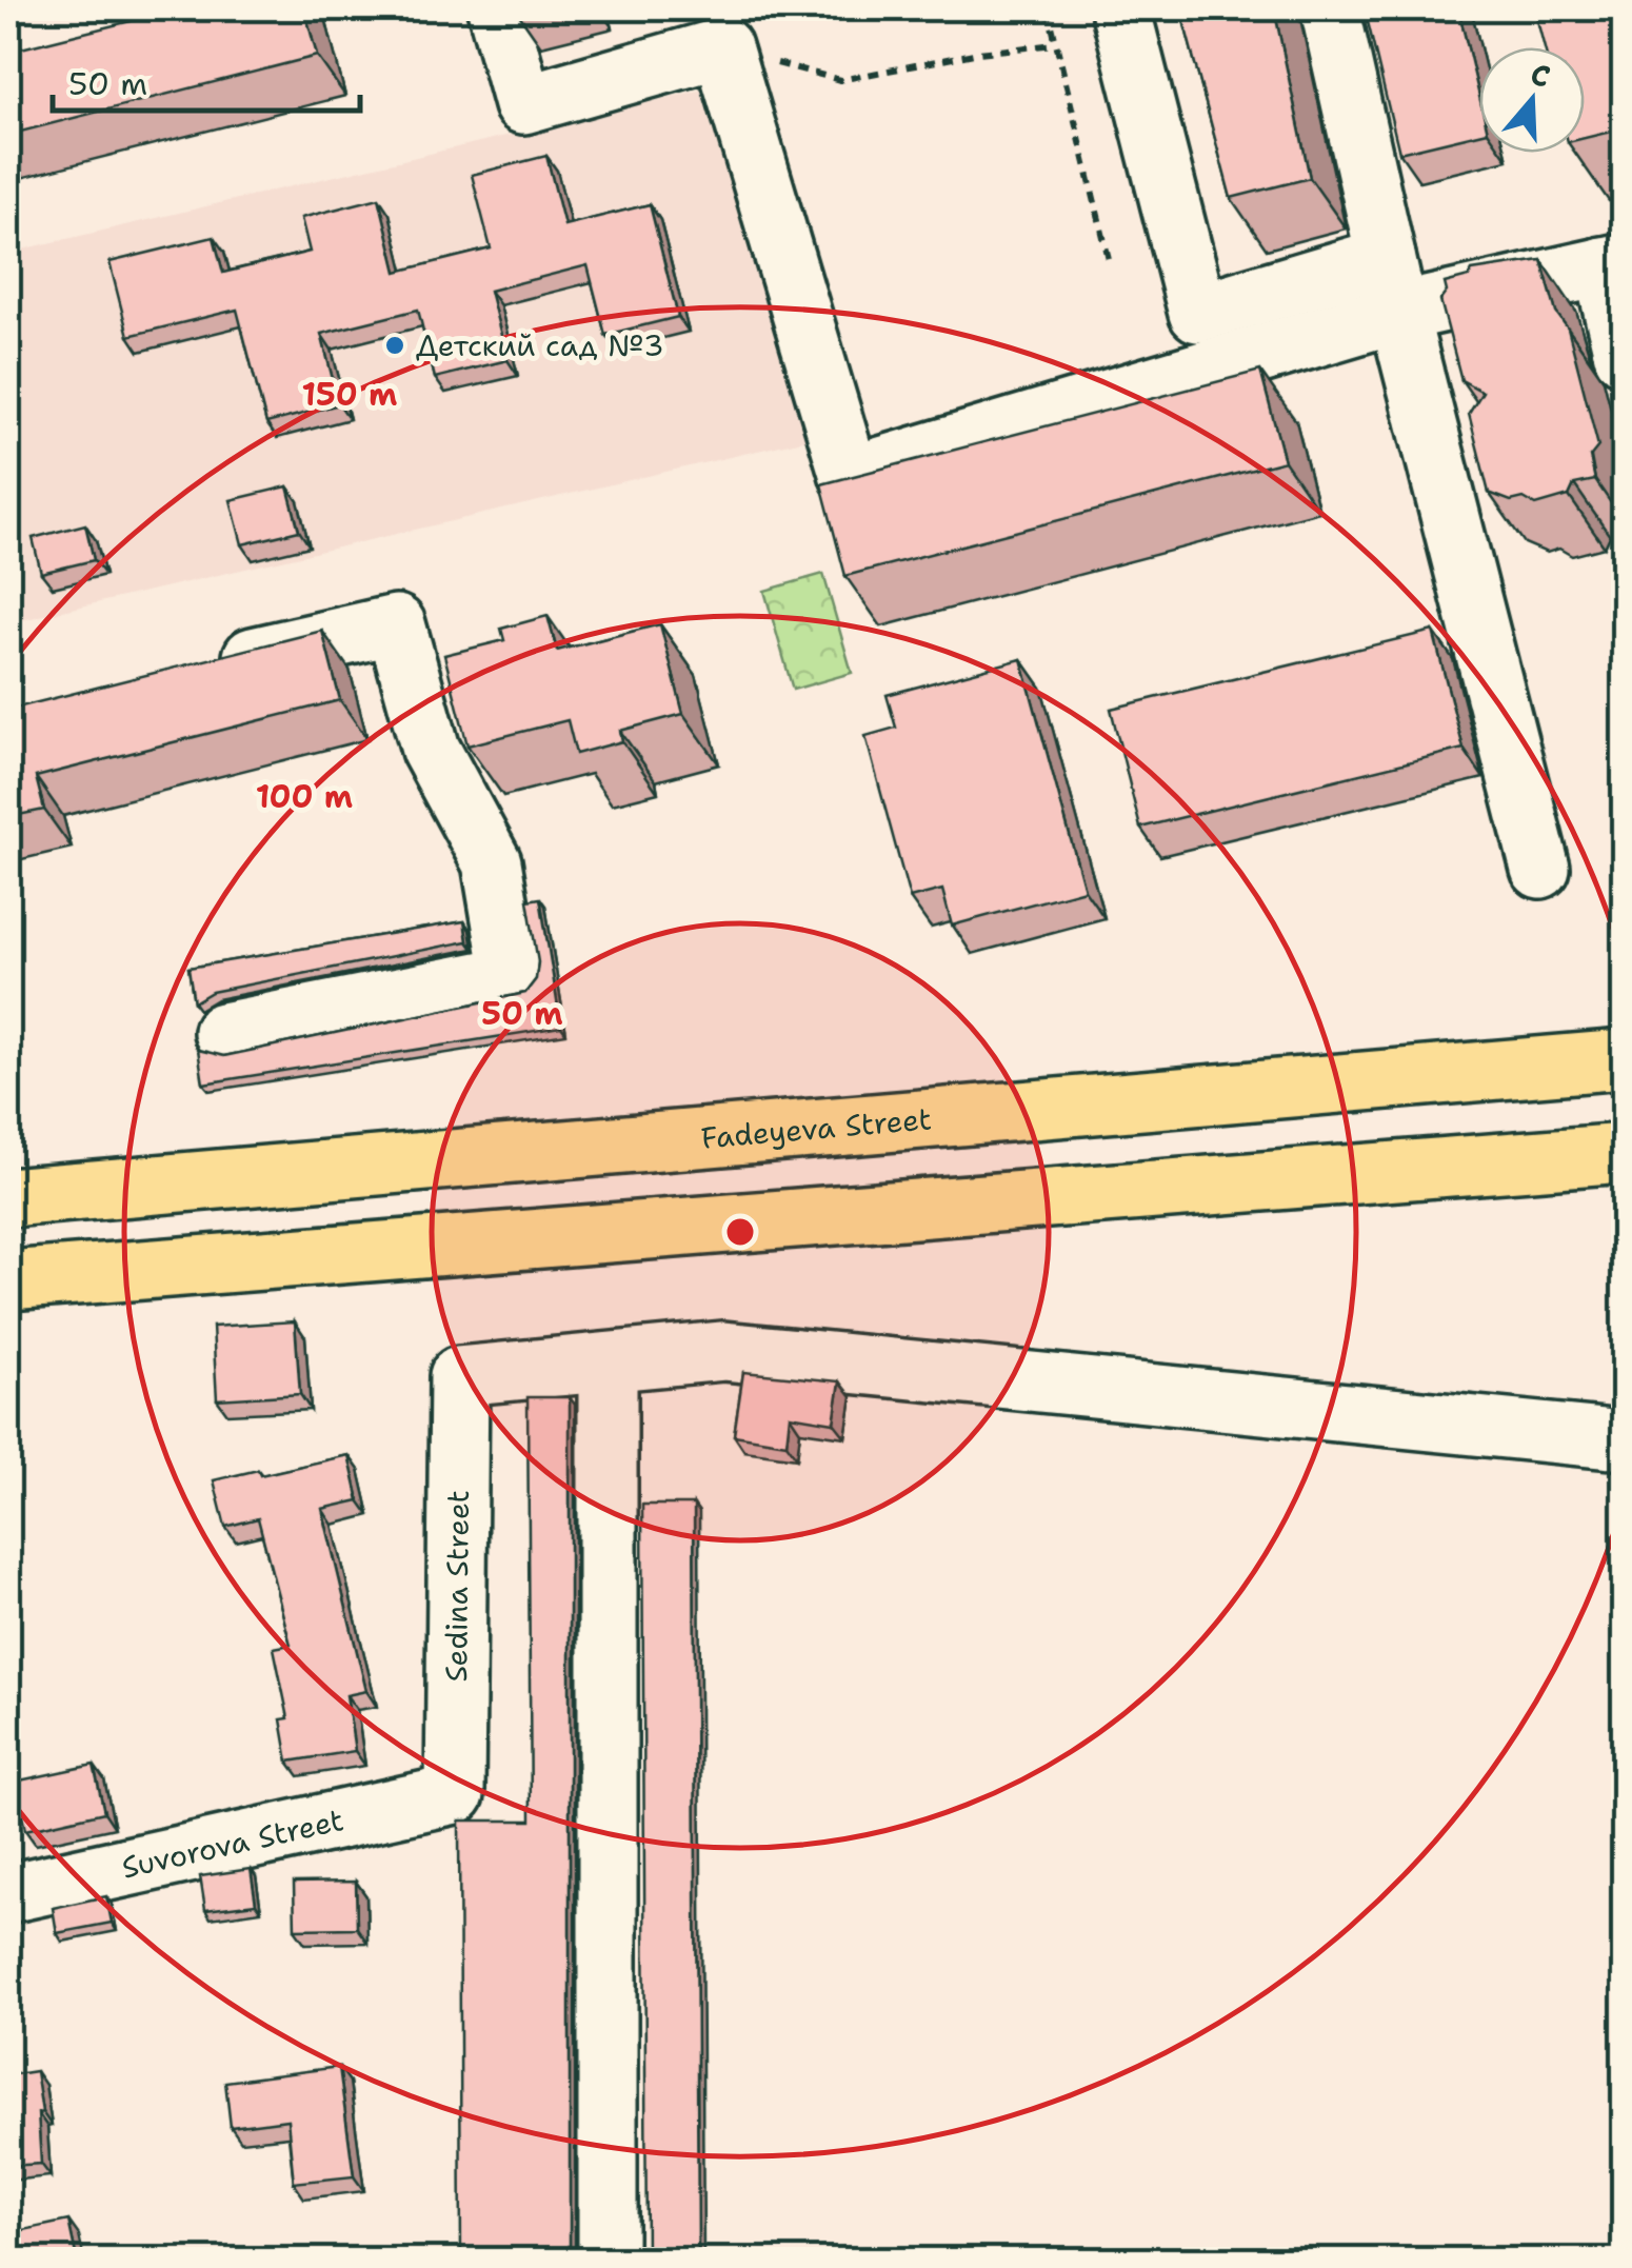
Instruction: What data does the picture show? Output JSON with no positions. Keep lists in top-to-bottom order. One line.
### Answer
{"streets":{"main road":["Fadeyeva Street"],"street":["Sedina Street","Suvorova Street"]},"crossings":[["Sedina Street","Suvorova Street"]],"places":["Детский сад №3"],"scale_bar":"50 m","north":"top","rings":["150 m","100 m","50 m"]}
